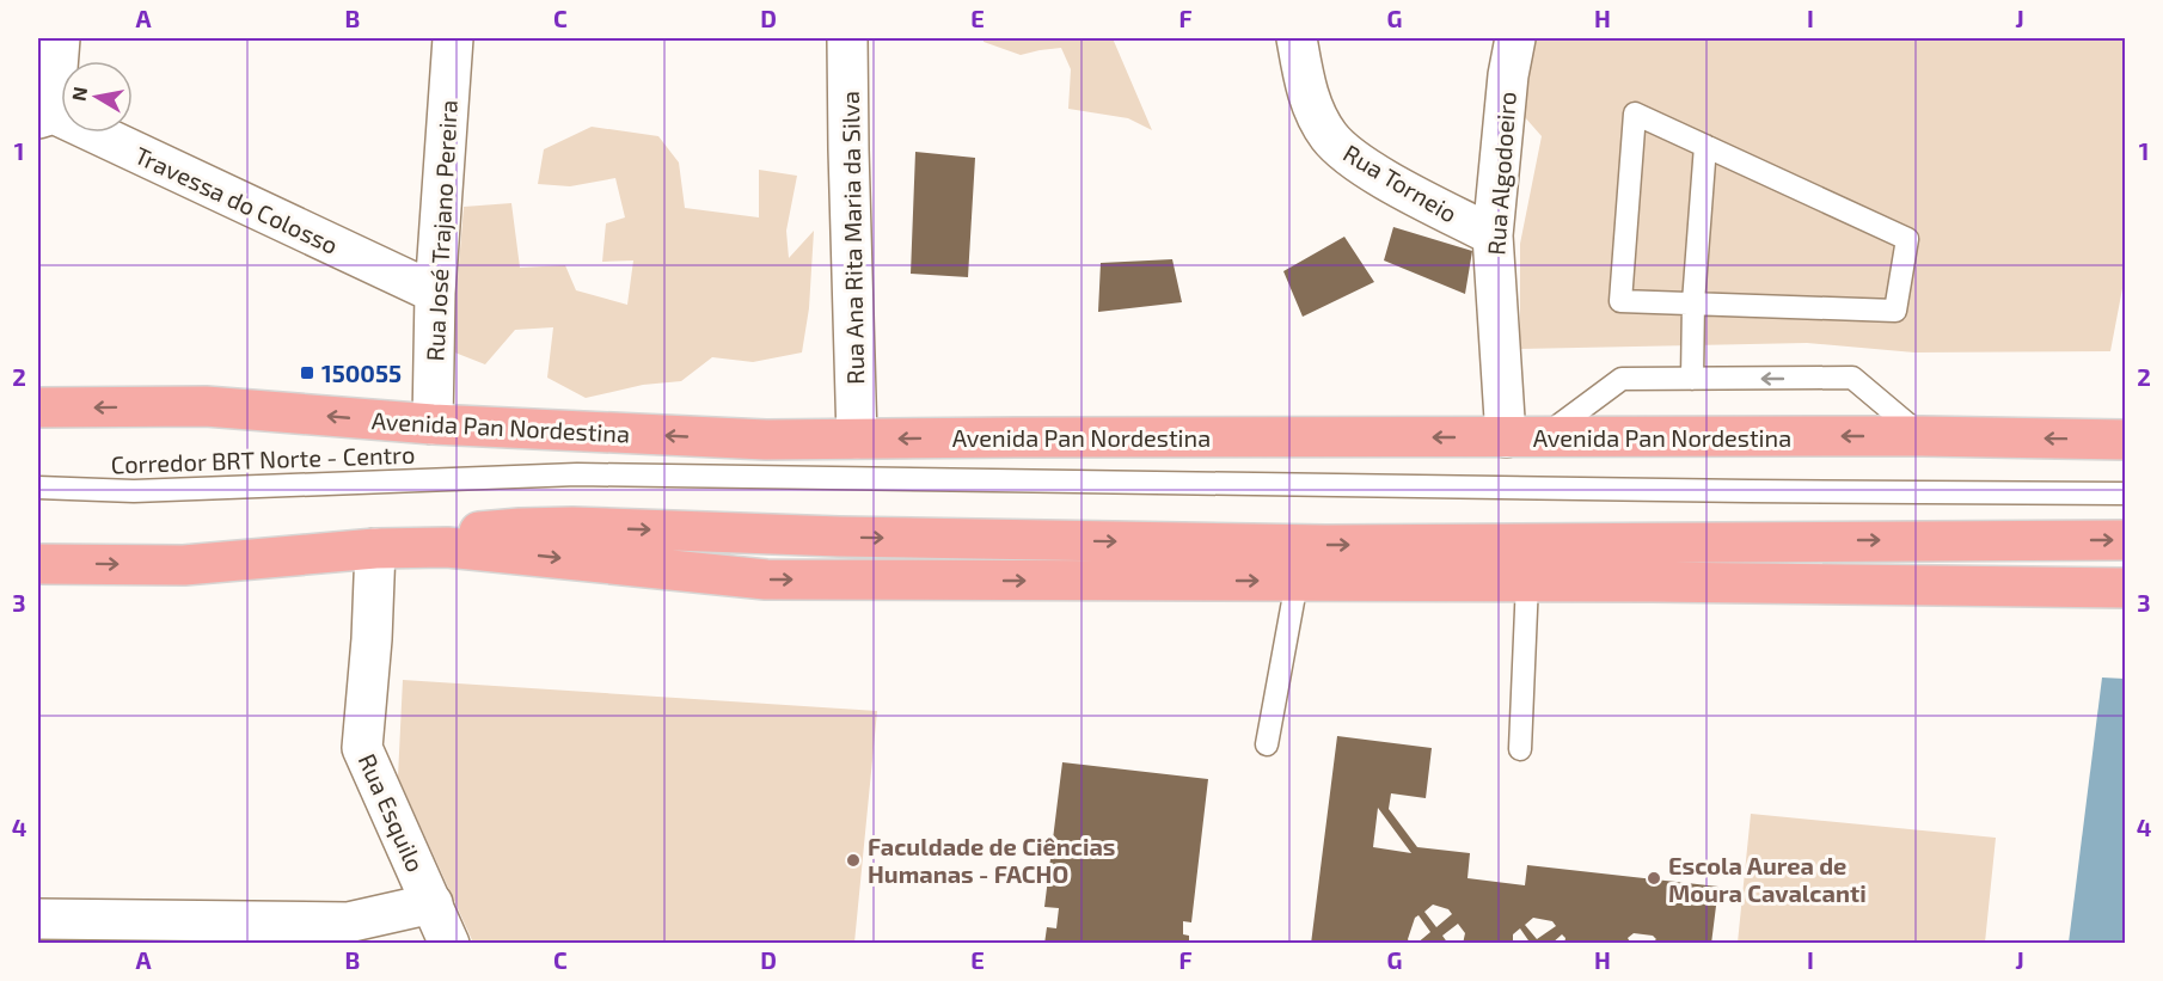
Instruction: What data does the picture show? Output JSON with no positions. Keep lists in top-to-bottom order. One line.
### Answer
{"streets":{"highway":["Avenida Pan Nordestina"],"street":["Rua Algodoeiro","Rua Torneio","Travessa do Colosso","Rua José Trajano Pereira","Rua Ana Rita Maria da Silva","Rua Esquilo"],"lane":["Corredor BRT Norte - Centro"]},"crossings":[["Rua Algodoeiro","Rua Torneio"],["Rua Algodoeiro","Avenida Pan Nordestina"],["Travessa do Colosso","Rua José Trajano Pereira"],["Rua José Trajano Pereira","Avenida Pan Nordestina"],["Rua Ana Rita Maria da Silva","Avenida Pan Nordestina"]],"places":{"transit":["150055"],"other":["Faculdade de Ciências Humanas - FACHO","Escola Aurea de Moura Cavalcanti"]},"north":"left","grid":{"columns":["A","B","C","D","E","F","G","H","I","J"],"rows":["1","2","3","4"]}}
